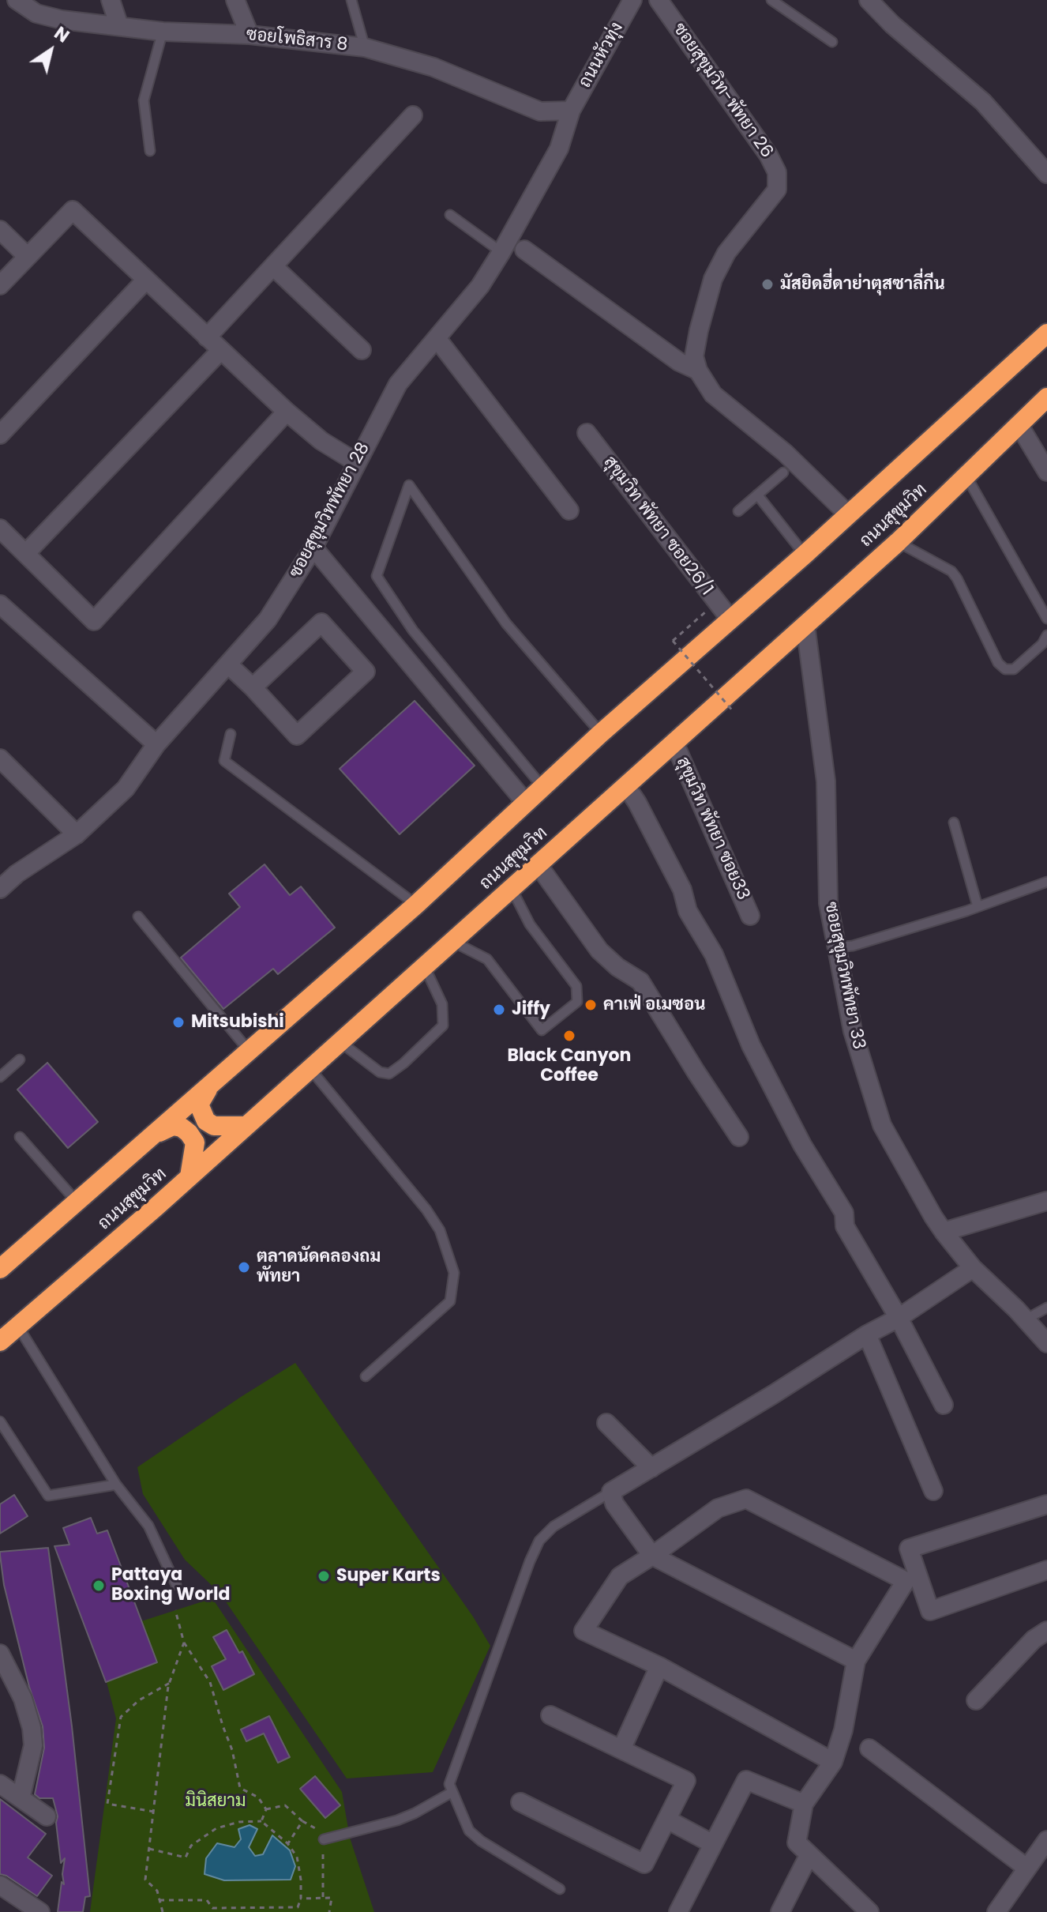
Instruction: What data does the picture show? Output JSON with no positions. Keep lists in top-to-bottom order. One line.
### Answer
{"streets":{"highway":["ถนนสุขุมวิท"],"street":["ซอยโพธิสาร 8","ถนนหัวทุ่ง","ซอยสุขุมวิท-พัทยา 26","ซอยสุขุมวิทพัทยา 28","สุขุมวิท พัทยา ซอย26/1","สุขุมวิท พัทยา ซอย33","ซอยสุขุมวิทพัทยา 33"]},"crossings":[["ซอยโพธิสาร 8","ถนนหัวทุ่ง"],["ซอยโพธิสาร 8","ซอยสุขุมวิทพัทยา 28"],["ถนนหัวทุ่ง","ซอยสุขุมวิทพัทยา 28"],["ถนนสุขุมวิท","สุขุมวิท พัทยา ซอย26/1"],["ถนนสุขุมวิท","สุขุมวิท พัทยา ซอย33"],["ถนนสุขุมวิท","ซอยสุขุมวิทพัทยา 33"]],"parks":["มินิสยาม"],"places":["มัสยิดฮี่ดาย่าตุสซาลี่กีน","คาเฟ่ อเมซอน","Jiffy","Mitsubishi","Black Canyon Coffee","ตลาดนัดคลองถม พัทยา","Super Karts","Pattaya Boxing World"],"north":"top right"}
